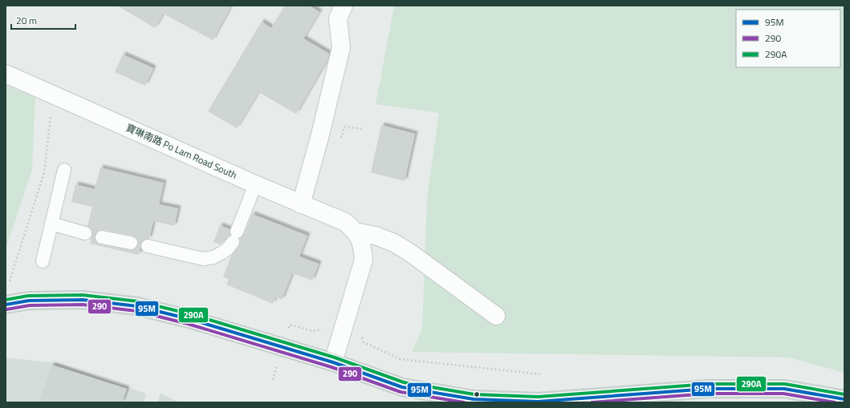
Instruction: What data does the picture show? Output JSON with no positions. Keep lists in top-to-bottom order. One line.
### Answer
{"streets":{"street":["寶琳南路 Po Lam Road South"]},"lines":["transit line 290A","transit line 95M","transit line 290"],"legend":["95M","290","290A"],"scale_bar":"20 m"}
